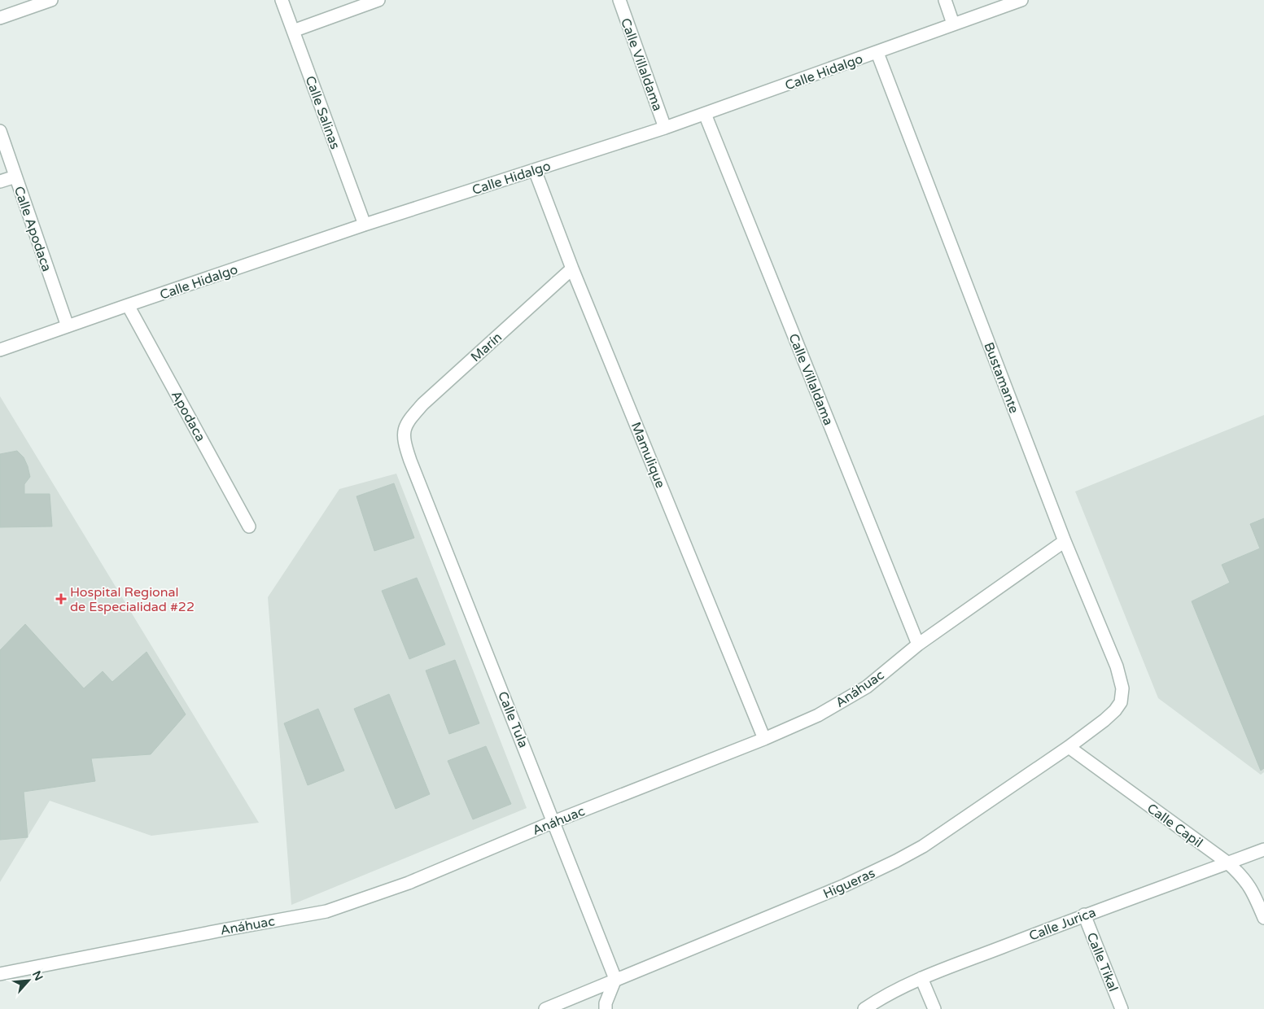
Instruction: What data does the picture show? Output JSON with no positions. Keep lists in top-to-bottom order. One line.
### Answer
{"streets":{"street":["Calle Villaldama","Calle Hidalgo","Calle Salinas","Calle Apodaca","Marín","Bustamante","Apodaca","Mamulique","Anáhuac","Calle Tula","Calle Capil","Higueras","Calle Jurica","Calle Tikal"]},"crossings":[["Calle Villaldama","Calle Hidalgo"],["Calle Villaldama","Anáhuac"],["Calle Hidalgo","Calle Salinas"],["Calle Hidalgo","Calle Apodaca"],["Calle Hidalgo","Bustamante"],["Calle Hidalgo","Apodaca"],["Calle Hidalgo","Mamulique"],["Marín","Mamulique"],["Marín","Calle Tula"],["Bustamante","Anáhuac"],["Bustamante","Higueras"],["Mamulique","Anáhuac"],["Anáhuac","Calle Tula"],["Calle Tula","Higueras"],["Calle Capil","Higueras"],["Calle Capil","Calle Jurica"],["Calle Jurica","Calle Tikal"]],"places":{"health":["Hospital Regional de Especialidad #22"]},"north":"top right"}
